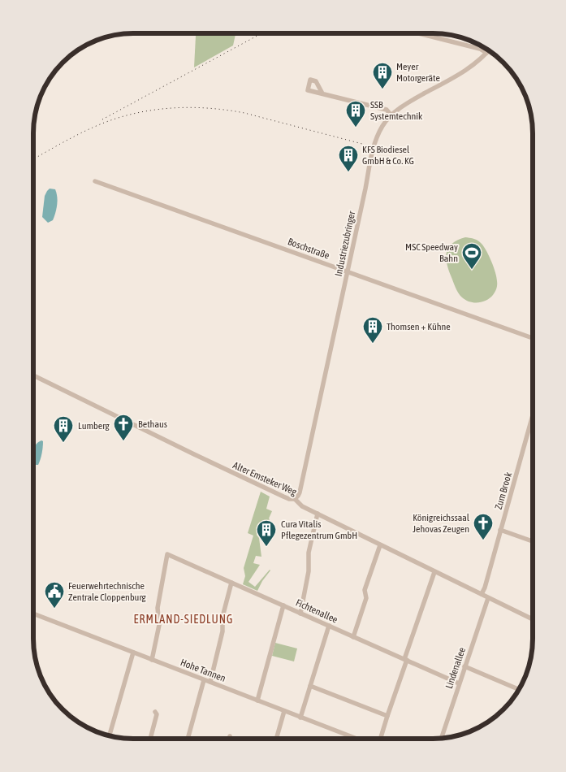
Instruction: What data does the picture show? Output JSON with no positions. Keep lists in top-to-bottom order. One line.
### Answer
{"streets":{"street":["Industriezubringer","Boschstraße","Alter Emsteker Weg","Zum Brook","Fichtenallee","Lindenallee","Hohe Tannen"]},"crossings":[["Industriezubringer","Boschstraße"],["Industriezubringer","Alter Emsteker Weg"],["Alter Emsteker Weg","Zum Brook"],["Alter Emsteker Weg","Lindenallee"],["Fichtenallee","Lindenallee"],["Fichtenallee","Hohe Tannen"]],"districts":["ERMLAND-SIEDLUNG"],"places":{"building":["Meyer Motorgeräte","SSB Systemtechnik","KFS Biodiesel GmbH & Co. KG","Thomsen + Kühne","Lumberg","Cura Vitalis Pflegezentrum GmbH"],"sports":["MSC Speedway Bahn"],"church":["Bethaus","Königreichssaal Jehovas Zeugen"],"public building":["Feuerwehrtechnische Zentrale Cloppenburg"]}}
